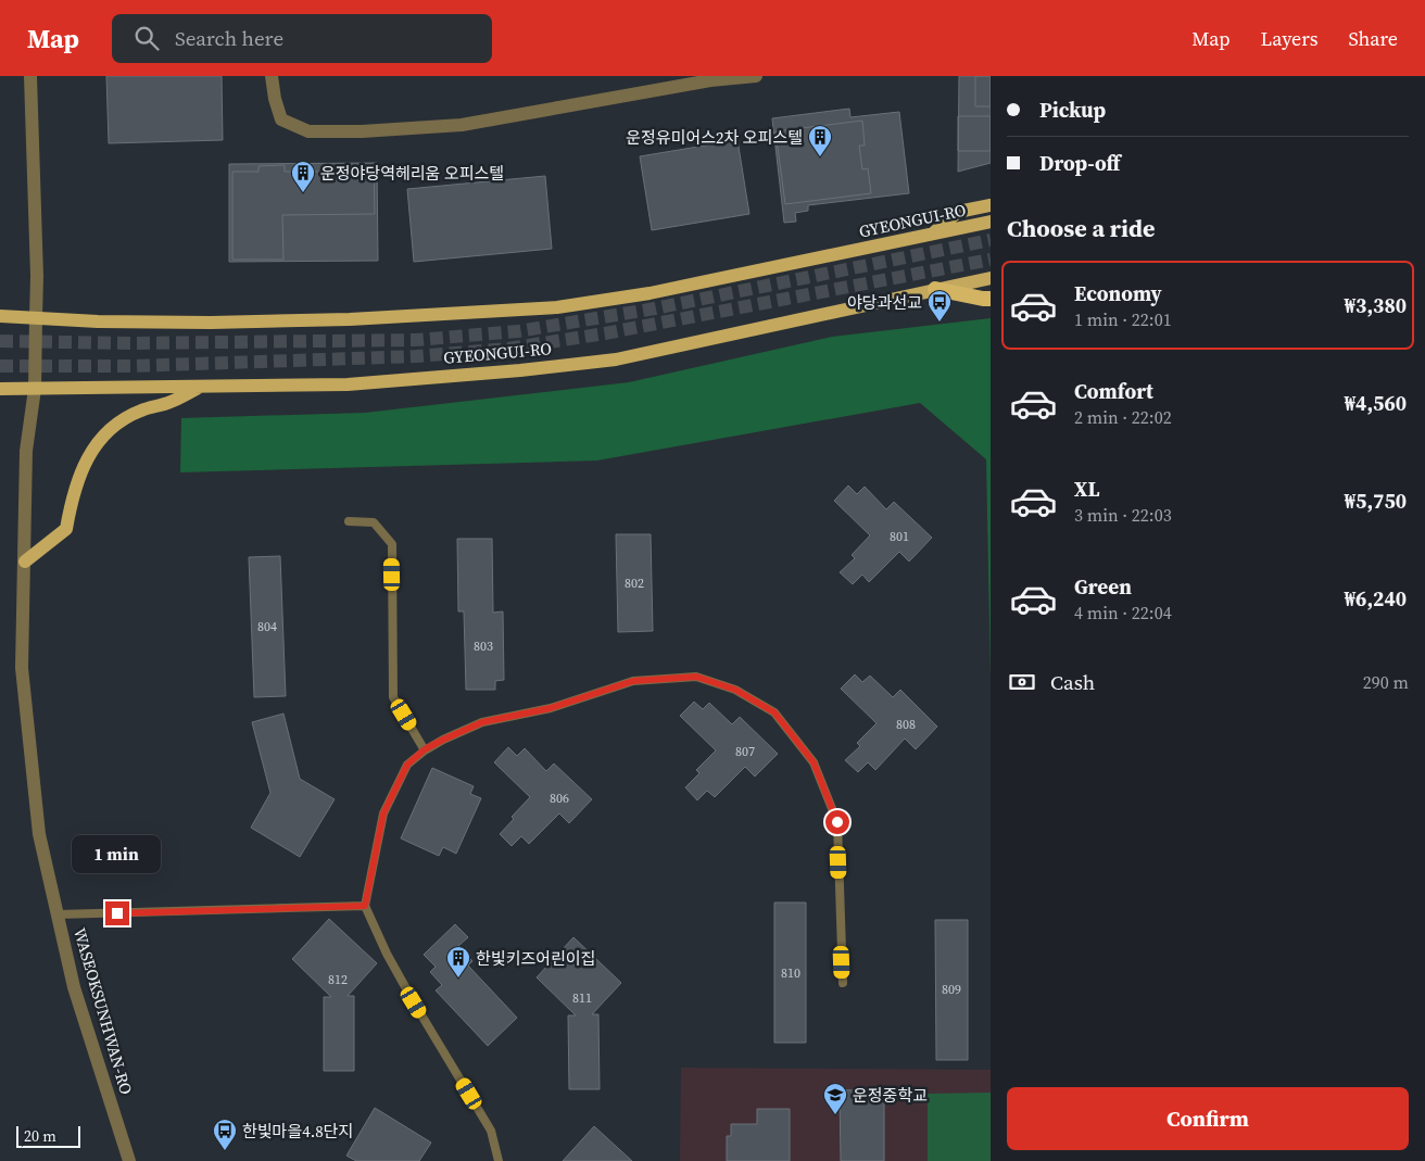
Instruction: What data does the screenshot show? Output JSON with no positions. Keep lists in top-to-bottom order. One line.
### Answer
{"streets":{"main road":["GYEONGUI-RO"],"street":["WASEOKSUNHWAN-RO"]},"crossings":[["GYEONGUI-RO","WASEOKSUNHWAN-RO"]],"places":{"building":["운정유미어스2차 오피스텔","운정야당역헤리움 오피스텔","한빛키즈어린이집"],"bus stop":["야당과선교","한빛마을4.8단지"],"school or university":["운정중학교"]},"house_numbers":["801","802","804","803","808","807","806","810","812","809","811"],"scale_bar":"20 m","page":{"header":"Map","search":"Search here","nav":["Map","Layers","Share"],"banner":["Pickup","Drop-off"],"heading":"Choose a ride","list":[{"name":"Economy","note":"1 min · 22:01","value":"₩3,380"},{"name":"Comfort","note":"2 min · 22:02","value":"₩4,560"},{"name":"XL","note":"3 min · 22:03","value":"₩5,750"},{"name":"Green","note":"4 min · 22:04","value":"₩6,240"}],"pay":["Cash","290 m"],"bubble":"1 min","buttons":"Confirm","scale":"20 m"}}
